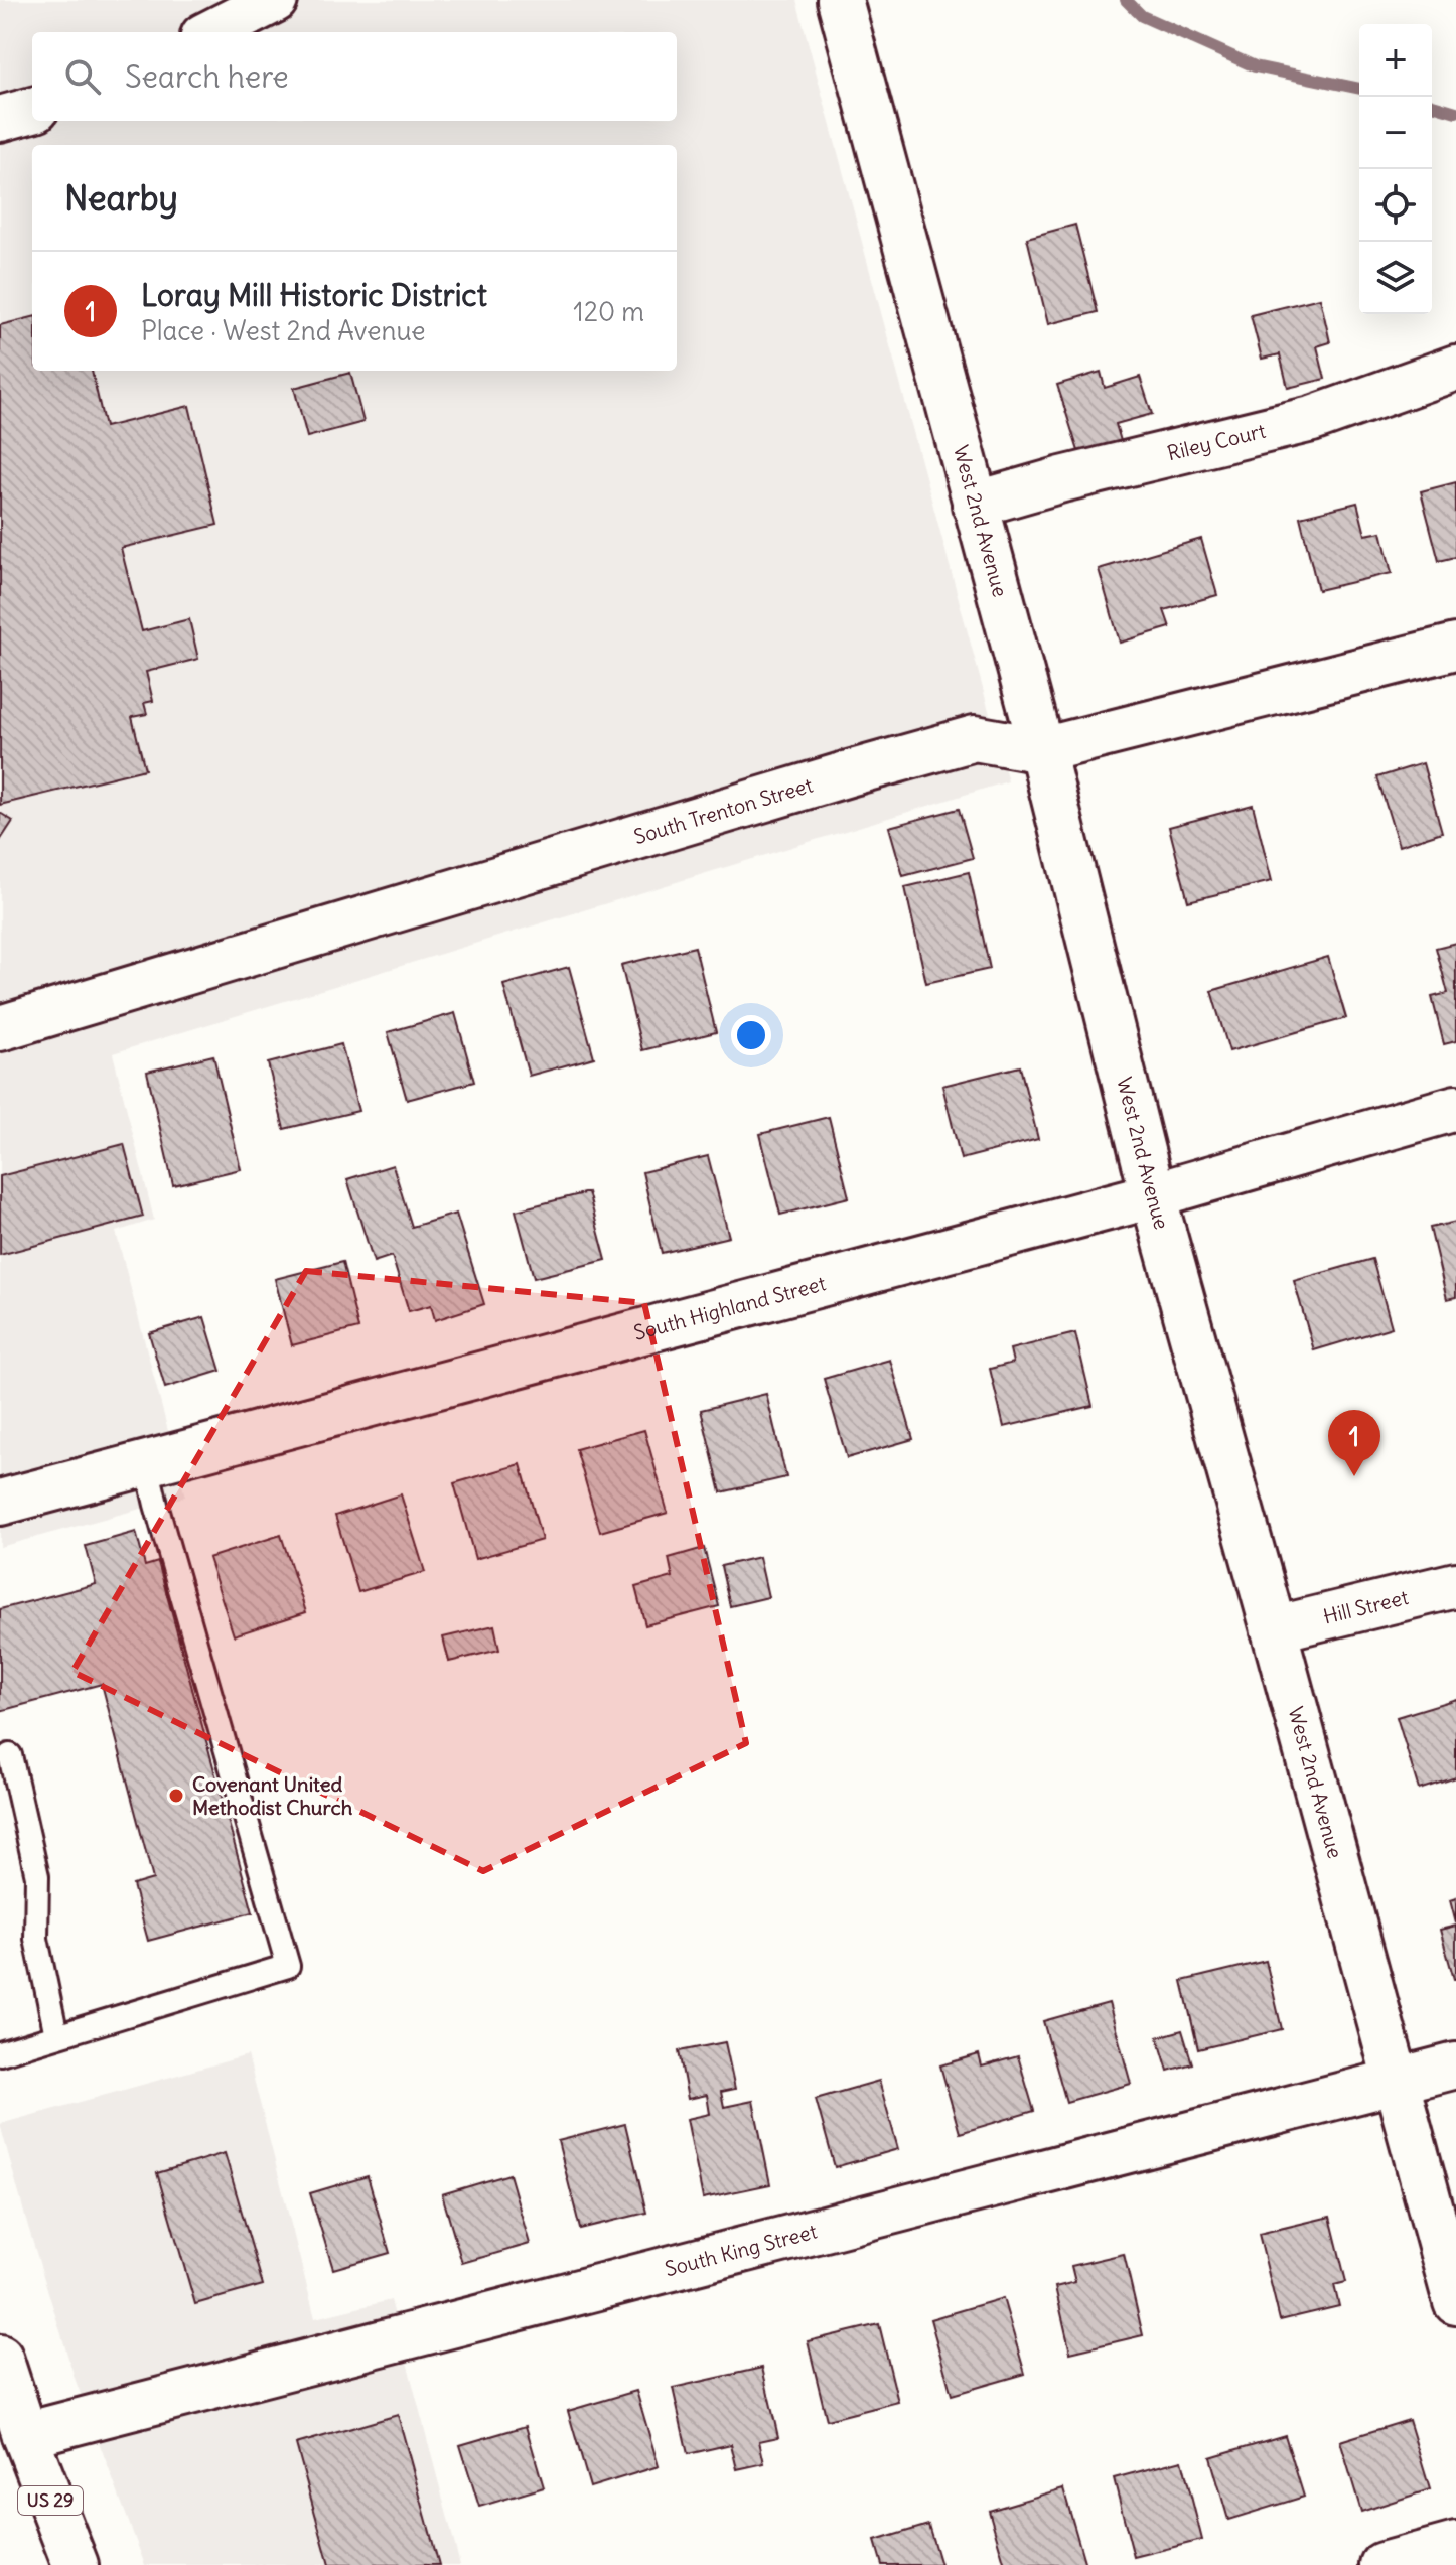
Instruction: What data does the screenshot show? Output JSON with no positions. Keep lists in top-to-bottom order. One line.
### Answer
{"streets":{"street":["Riley Court","West 2nd Avenue","South Trenton Street","South Highland Street","Hill Street","South King Street","US 29"]},"crossings":[["Riley Court","West 2nd Avenue"],["West 2nd Avenue","South Trenton Street"],["West 2nd Avenue","South Highland Street"],["West 2nd Avenue","Hill Street"],["West 2nd Avenue","South King Street"],["South King Street","US 29"]],"places":["Covenant United Methodist Church"],"page":{"map_buttons":["+","−"],"search":"Search here","heading":"Nearby","list":[{"mark":"1","name":"Loray Mill Historic District","note":"Place · West 2nd Avenue","value":"120 m"}],"pins":"1"}}
